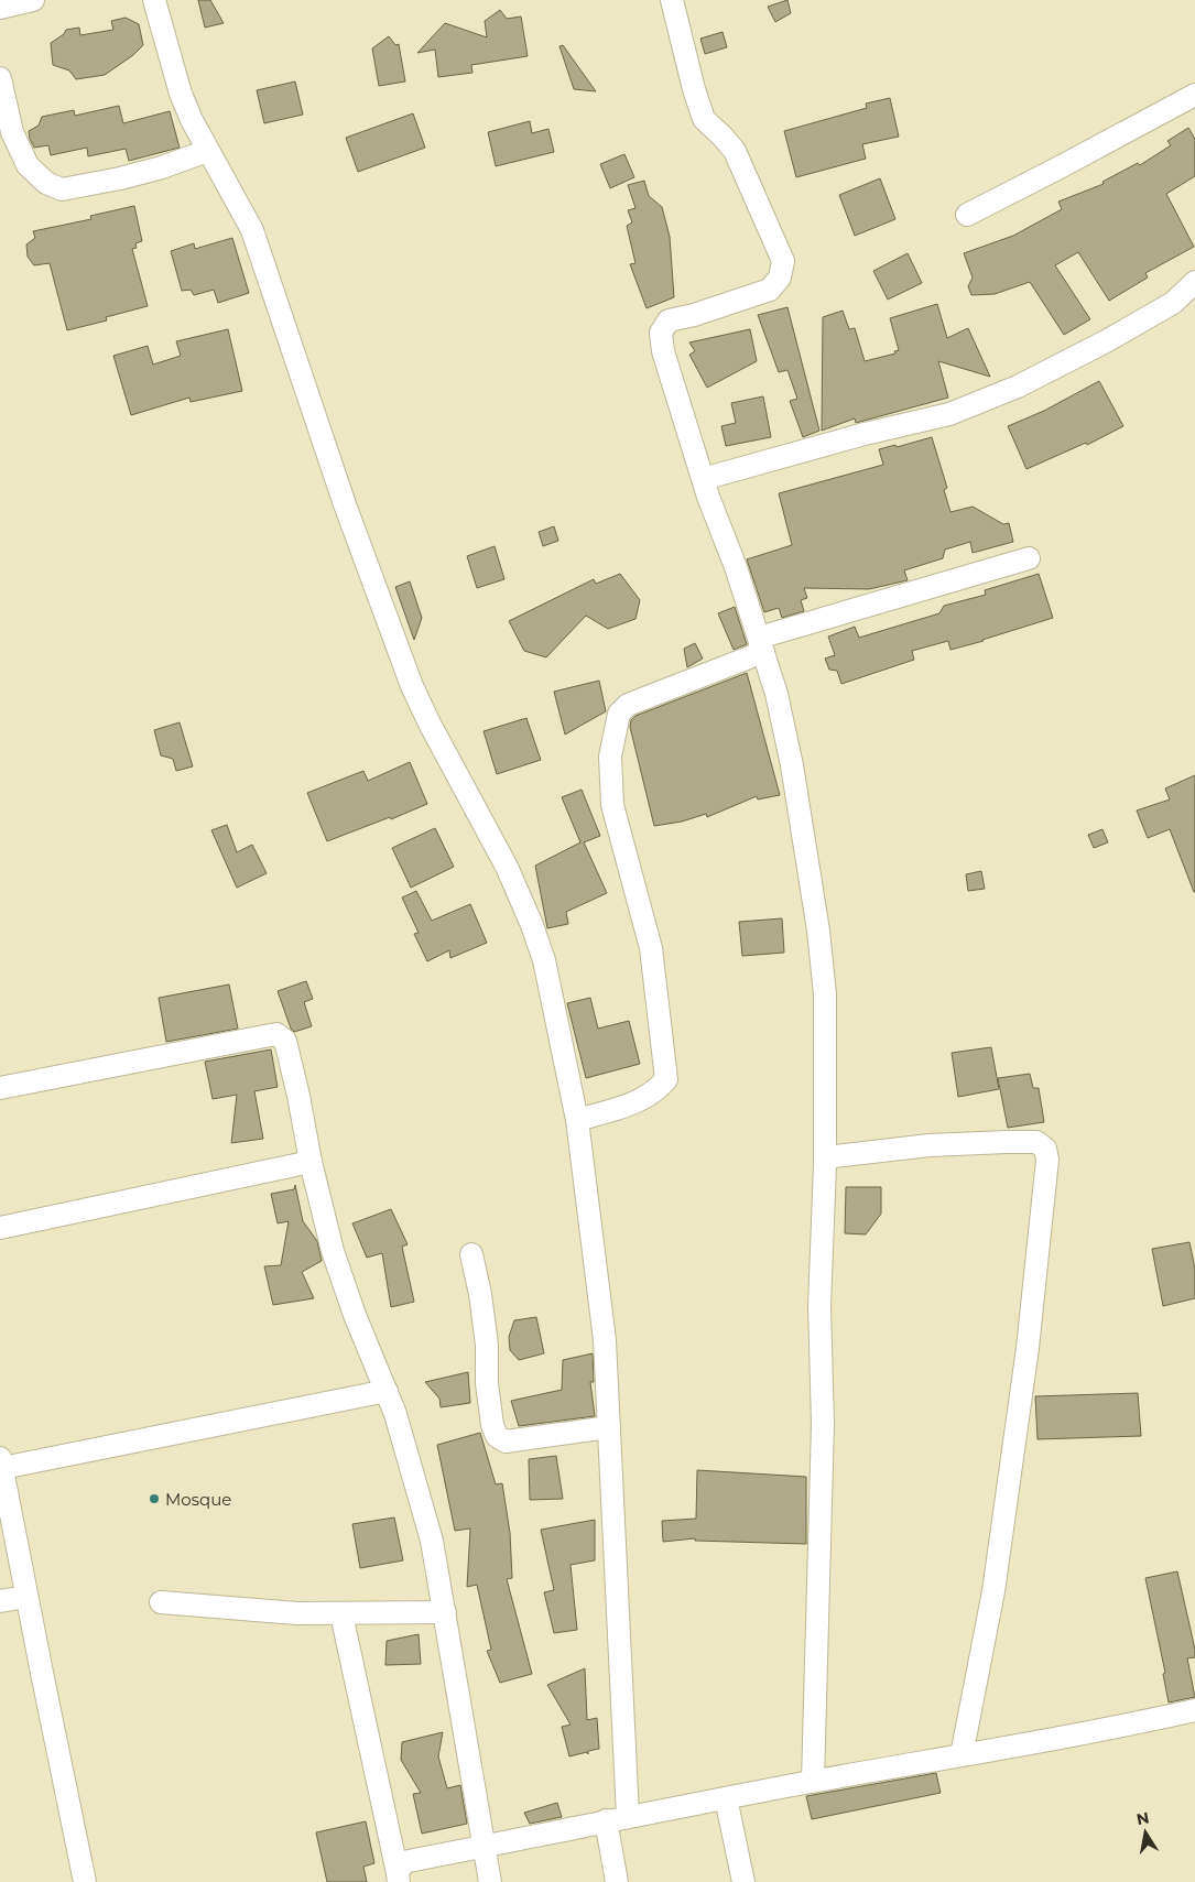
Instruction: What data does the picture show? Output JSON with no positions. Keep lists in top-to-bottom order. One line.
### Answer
{"places":["Mosque"],"north":"top"}
